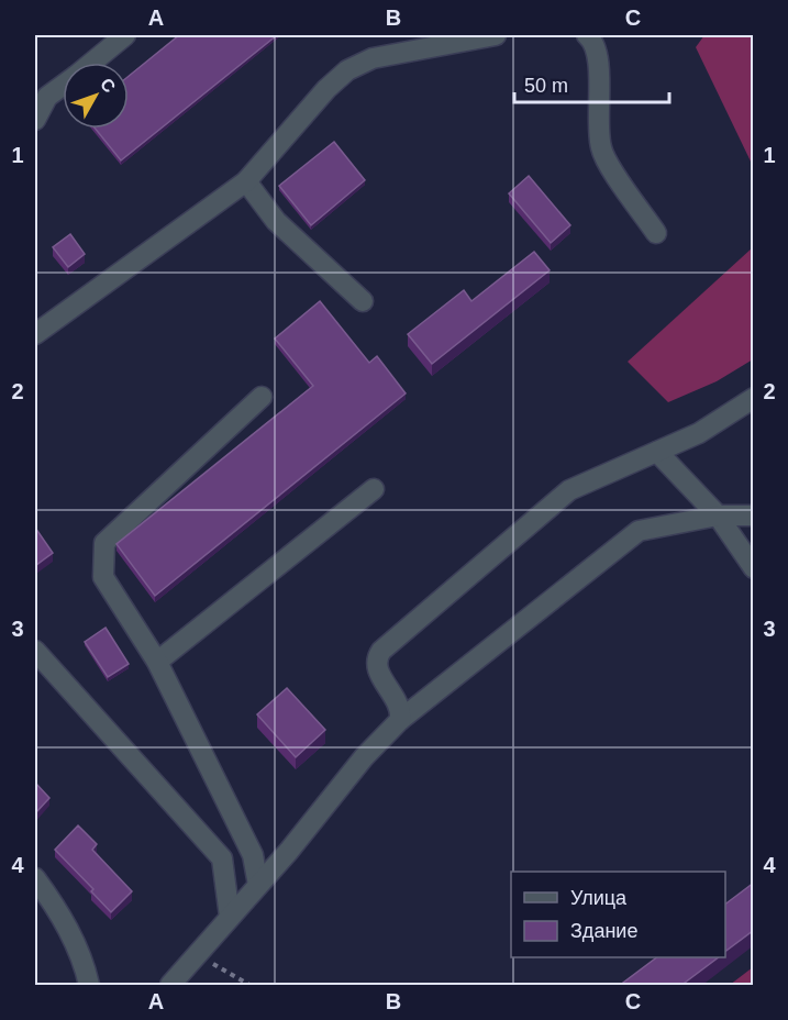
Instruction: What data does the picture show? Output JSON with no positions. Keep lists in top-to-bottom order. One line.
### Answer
{"legend":["Улица","Здание"],"scale_bar":"50 m","north":"top right","grid":{"columns":["A","B","C"],"rows":["1","2","3","4"]}}
